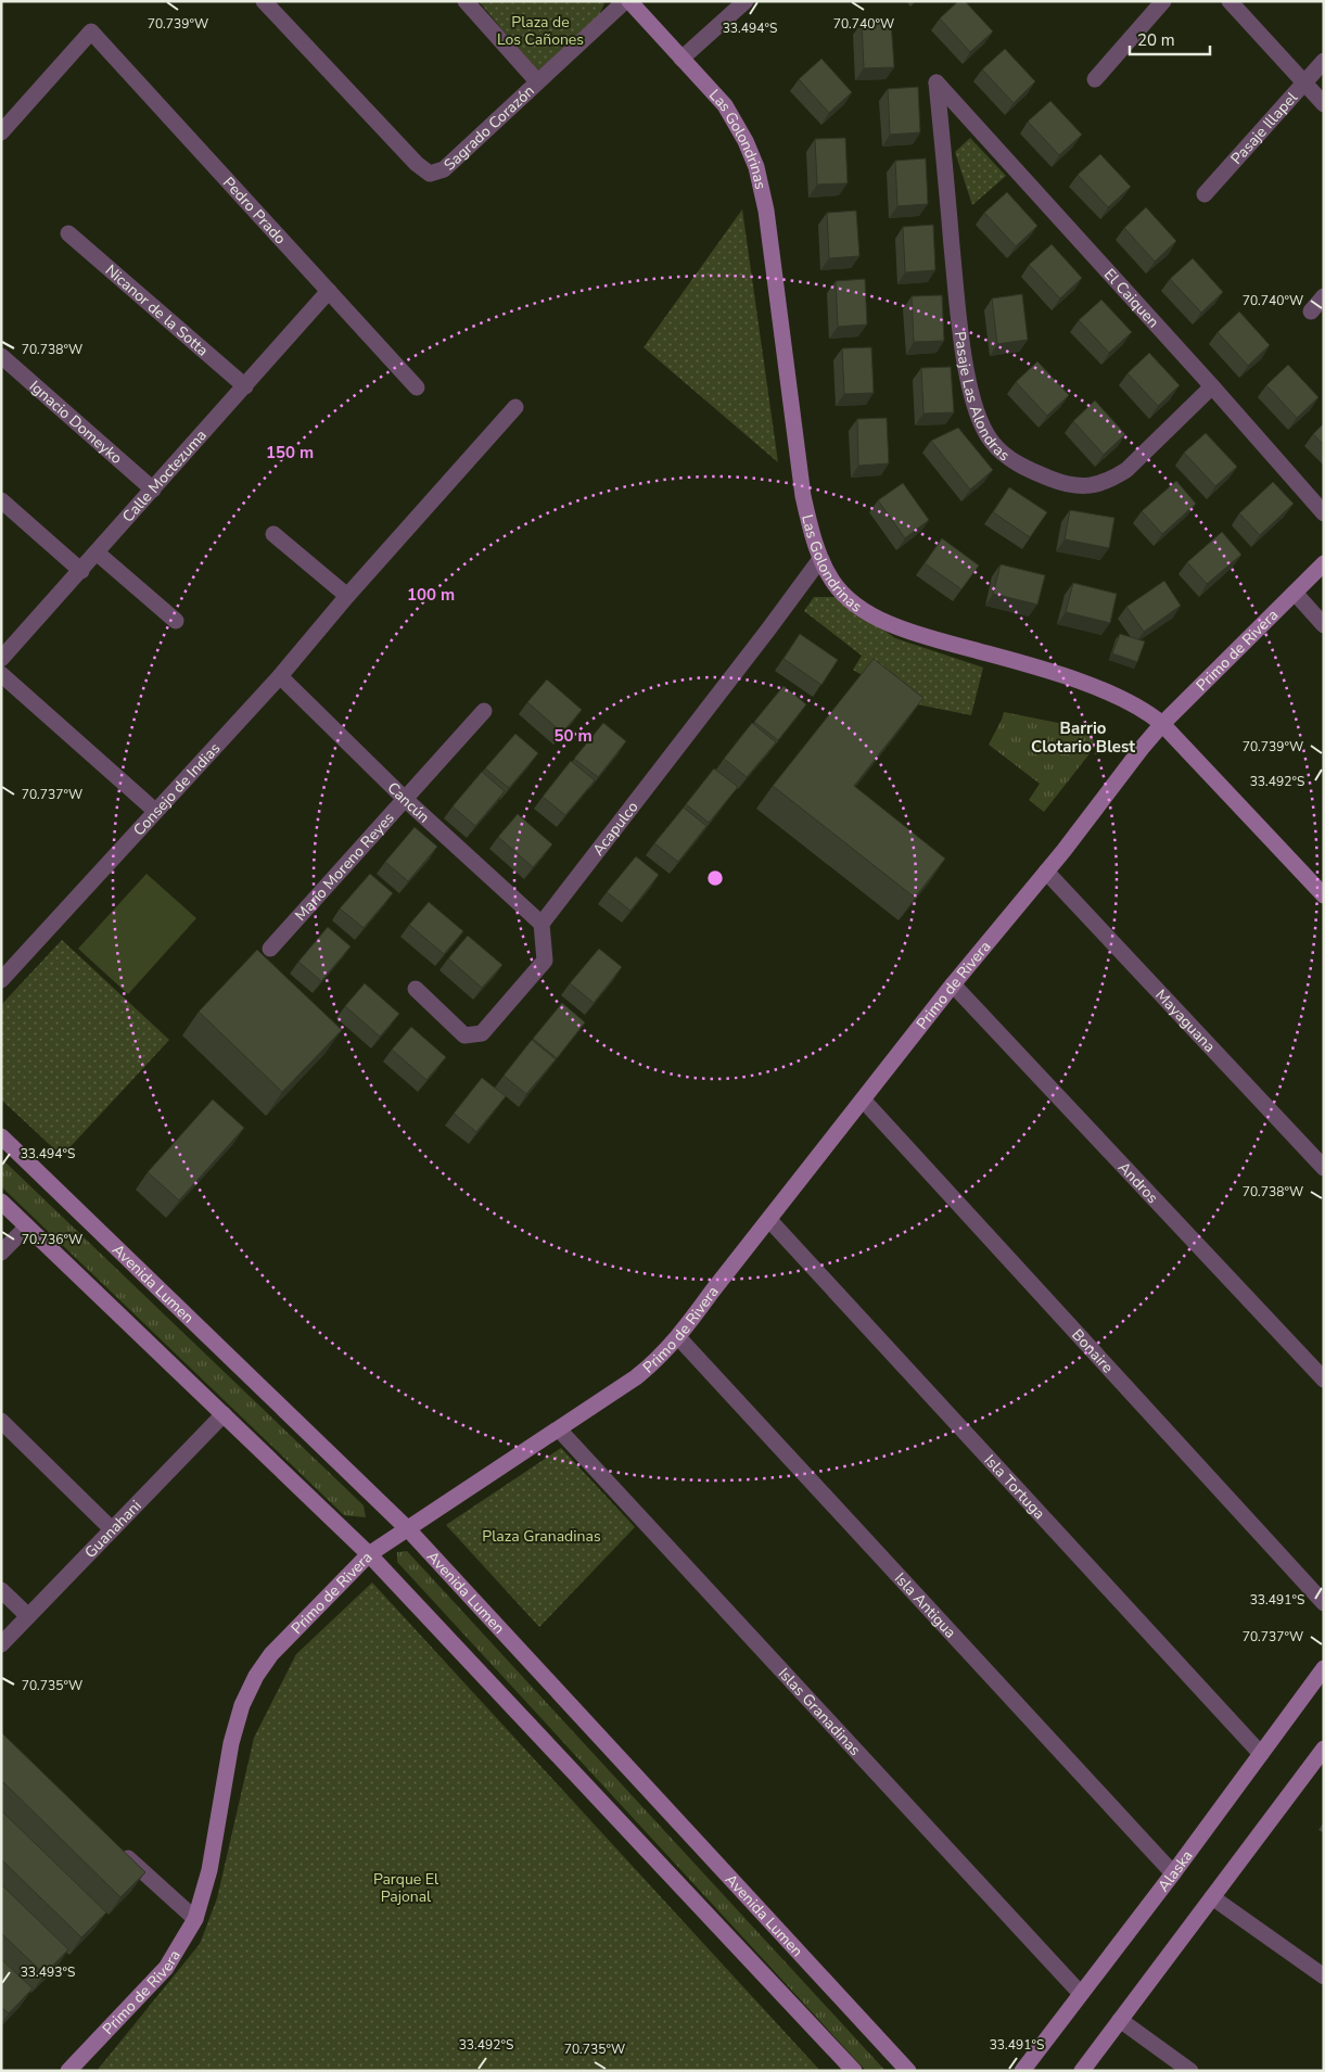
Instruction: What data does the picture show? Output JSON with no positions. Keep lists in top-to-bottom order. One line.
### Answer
{"streets":{"street":["Sagrado Corazón","Pasaje Illapel","Las Golondrinas","Pedro Prado","El Caiquen","Nicanor de la Sotta","Pasaje Las Alondras","Ignacio Domeyko","Calle Moctezuma","Primo de Rivera","Consejo de Indias","Cancún","Acapulco","Mario Moreno Reyes","Mayaguana","Andros","Avenida Lumen","Bonaire","Isla Tortuga","Guanahani","Isla Antigua","Islas Granadinas","Alaska"]},"crossings":[["Sagrado Corazón","Las Golondrinas"],["Las Golondrinas","Primo de Rivera"],["Las Golondrinas","Acapulco"],["Pedro Prado","Calle Moctezuma"],["El Caiquen","Pasaje Las Alondras"],["Nicanor de la Sotta","Calle Moctezuma"],["Ignacio Domeyko","Calle Moctezuma"],["Primo de Rivera","Mayaguana"],["Primo de Rivera","Andros"],["Primo de Rivera","Avenida Lumen"],["Primo de Rivera","Bonaire"],["Primo de Rivera","Isla Tortuga"],["Primo de Rivera","Isla Antigua"],["Primo de Rivera","Islas Granadinas"],["Consejo de Indias","Cancún"],["Cancún","Acapulco"],["Cancún","Mario Moreno Reyes"],["Isla Tortuga","Alaska"],["Isla Antigua","Alaska"],["Islas Granadinas","Alaska"]],"districts":["Barrio Clotario Blest"],"parks":["Plaza de Los Cañones","Plaza Granadinas","Parque El Pajonal"],"scale_bar":"20 m","coordinates":["70.739°W","70.740°W","33.494°S","70.738°W","33.492°S","70.737°W","70.736°W","33.491°S","70.735°W","33.493°S"],"rings":["150 m","100 m","50 m"]}
